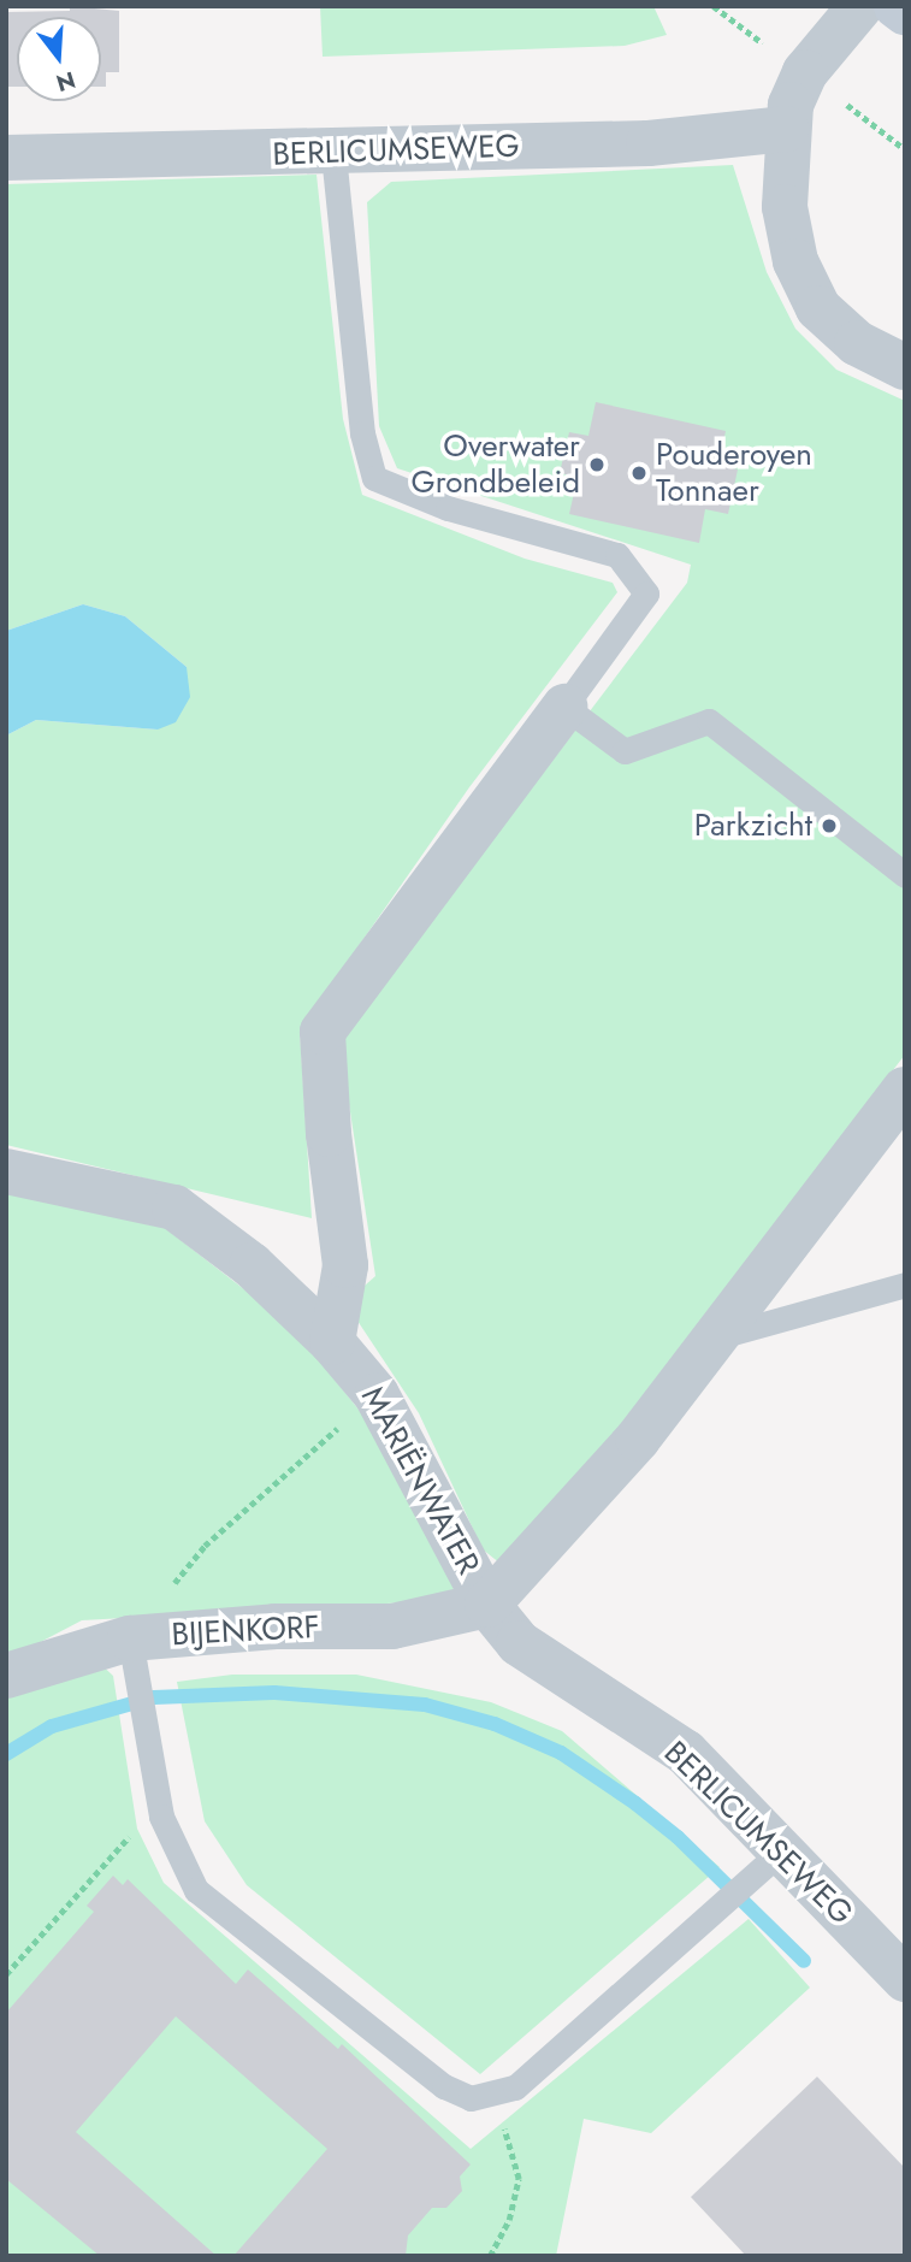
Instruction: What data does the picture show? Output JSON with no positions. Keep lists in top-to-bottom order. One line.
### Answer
{"streets":{"street":["BERLICUMSEWEG","MARIËNWATER","BIJENKORF"]},"crossings":[["BERLICUMSEWEG","MARIËNWATER"],["BERLICUMSEWEG","BIJENKORF"],["MARIËNWATER","BIJENKORF"]],"places":["Overwater Grondbeleid","Pouderoyen Tonnaer","Parkzicht"],"north":"bottom"}
